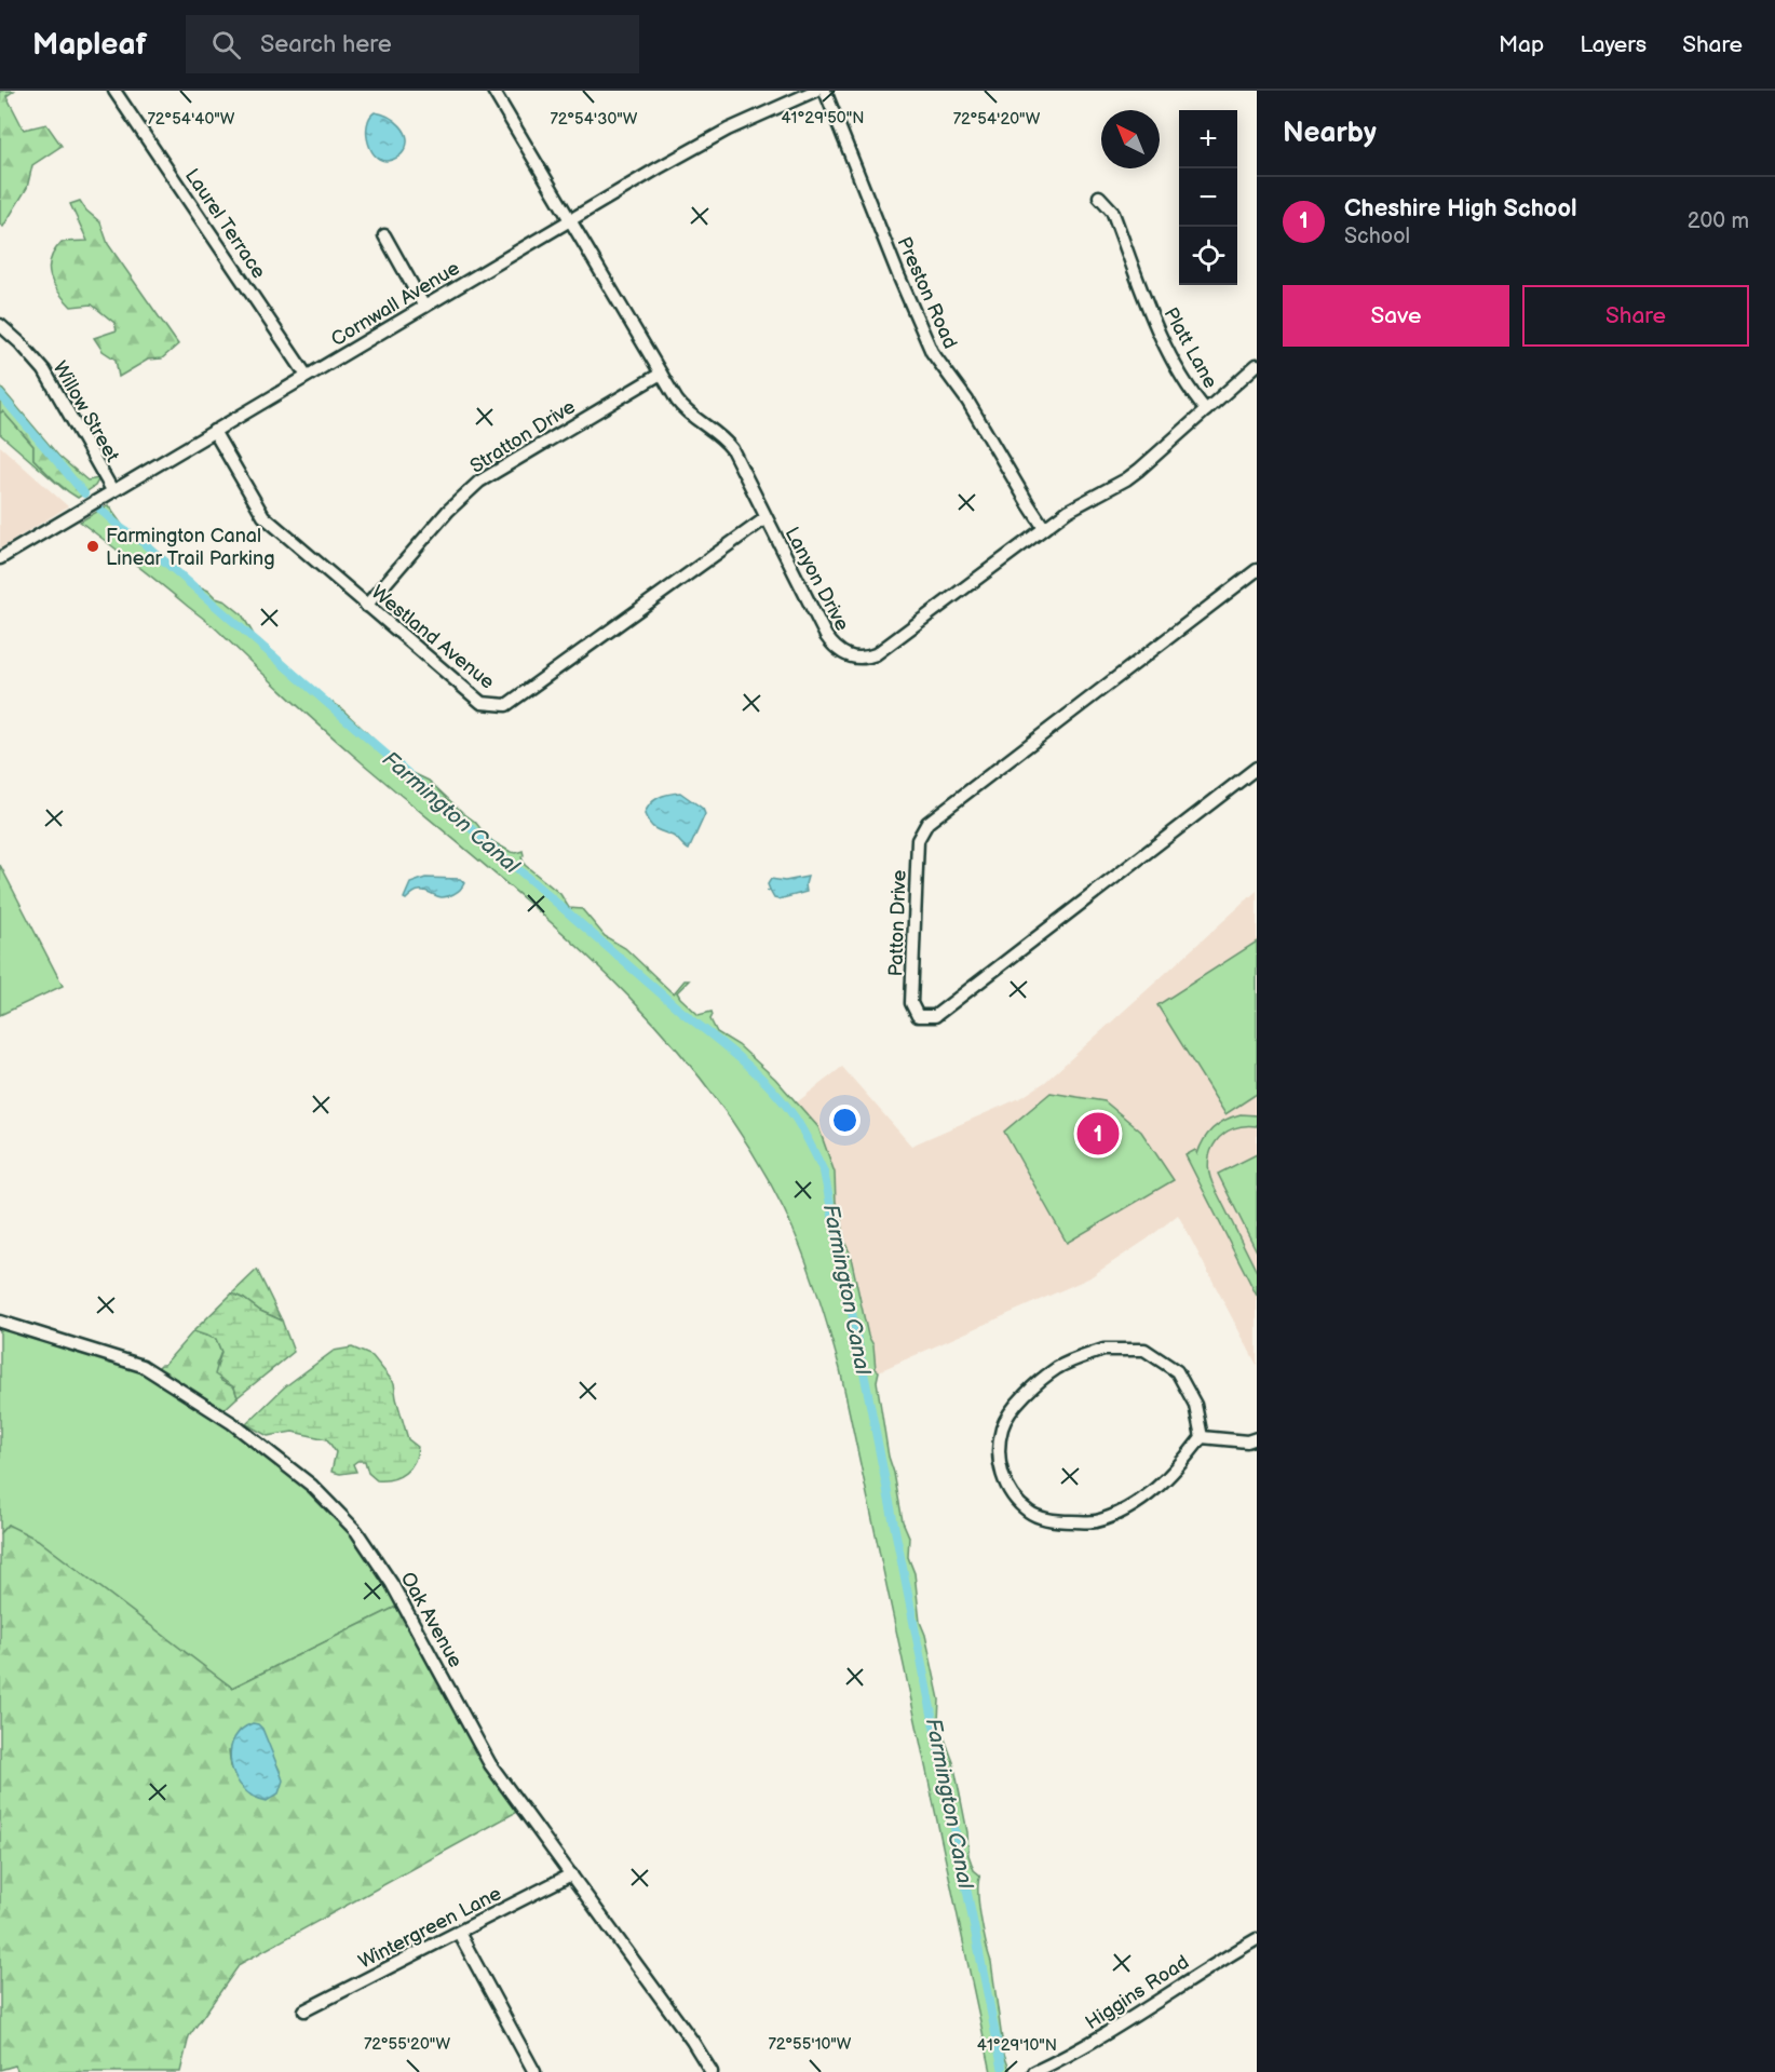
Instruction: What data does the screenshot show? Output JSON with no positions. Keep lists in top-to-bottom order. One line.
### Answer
{"streets":{"street":["Laurel Terrace","Preston Road","Cornwall Avenue","Platt Lane","Willow Street","Stratton Drive","Lanyon Drive","Westland Avenue","Patton Drive","Oak Avenue","Wintergreen Lane","Higgins Road"]},"crossings":[["Laurel Terrace","Cornwall Avenue"],["Preston Road","Lanyon Drive"],["Cornwall Avenue","Willow Street"],["Cornwall Avenue","Lanyon Drive"],["Cornwall Avenue","Westland Avenue"],["Platt Lane","Lanyon Drive"],["Stratton Drive","Lanyon Drive"],["Stratton Drive","Westland Avenue"],["Lanyon Drive","Westland Avenue"],["Oak Avenue","Wintergreen Lane"]],"water":["Farmington Canal"],"places":["Farmington Canal Linear Trail Parking"],"north":"top left","page":{"header":"Mapleaf","search":"Search here","nav":["Map","Layers","Share"],"heading":"Nearby","map_buttons":["+","−"],"list":[{"mark":"1","name":"Cheshire High School","note":"School","value":"200 m"}],"buttons":["Save","Share"],"pins":"1"},"coordinates":["41°29'50\"N","72°54'40\"W","72°54'30\"W","72°54'20\"W","72°55'20\"W","72°55'10\"W","41°29'10\"N"]}
